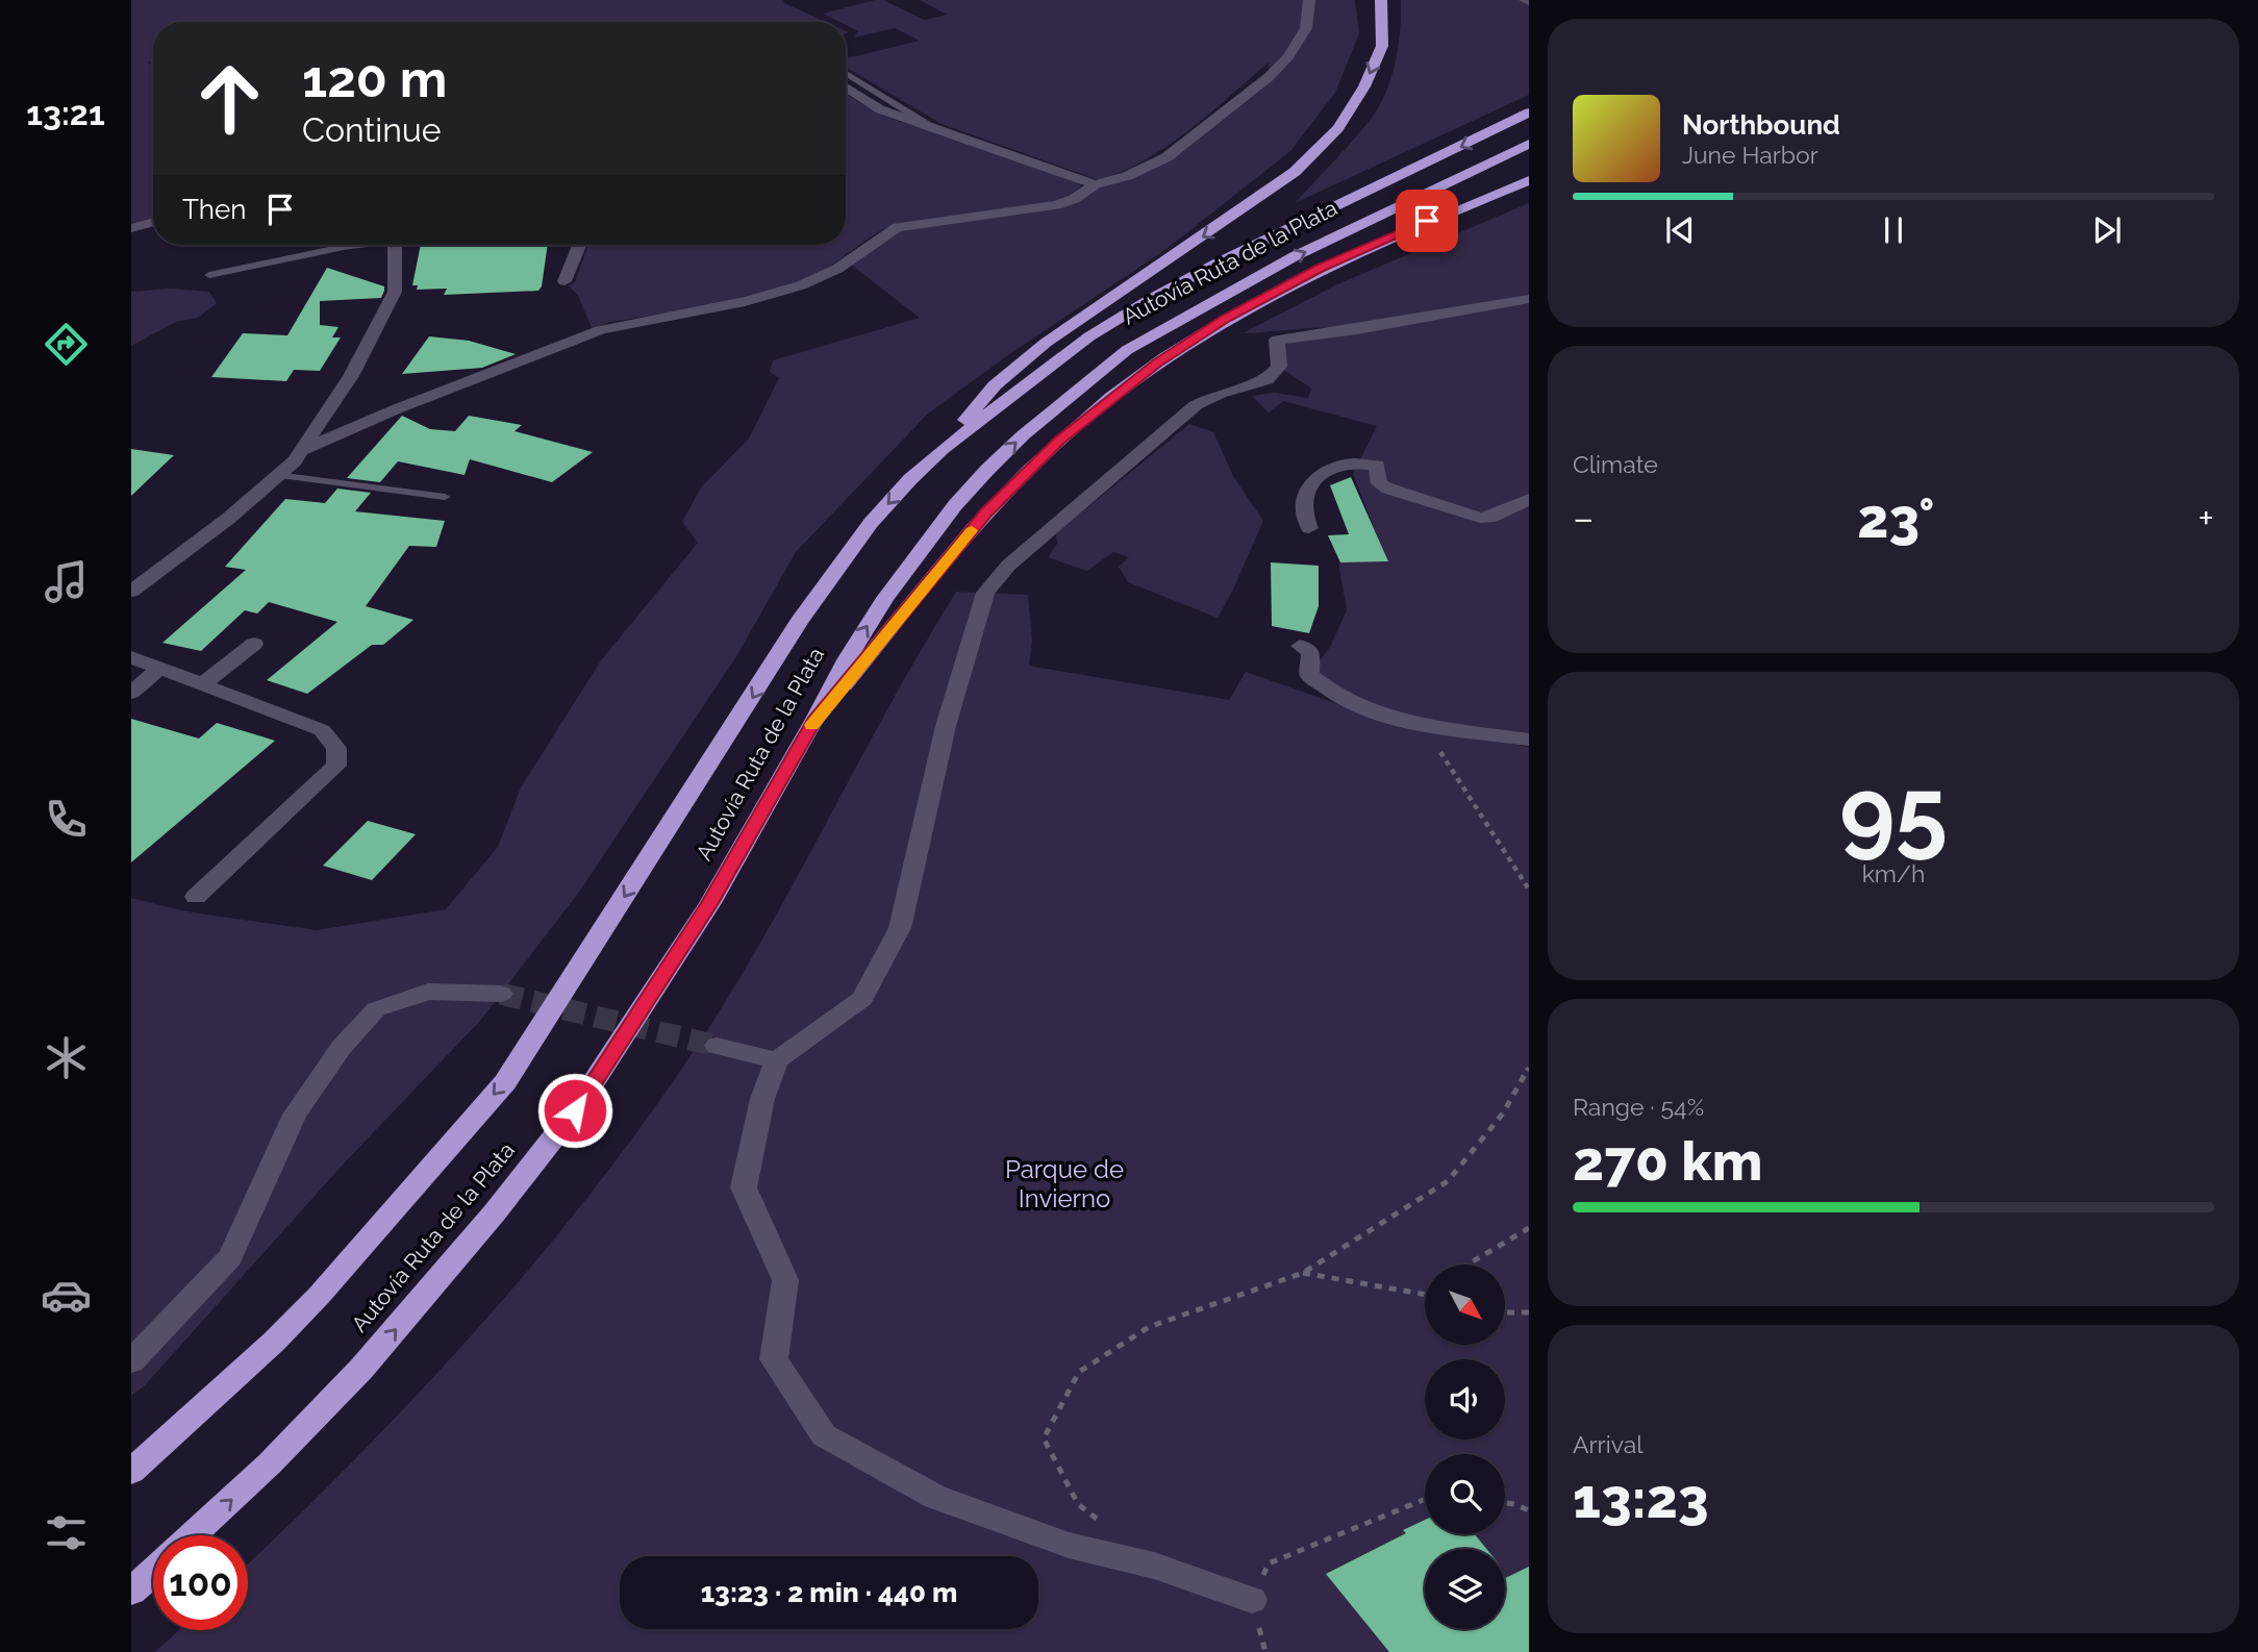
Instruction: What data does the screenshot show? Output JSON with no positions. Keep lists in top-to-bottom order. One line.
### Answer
{"streets":{"highway":["Autovía Ruta de la Plata"]},"parks":["Parque de Invierno"],"north":"bottom right","page":{"tabs":"13:21","turn":["120 m","Continue"],"song":["Northbound","June Harbor"],"then":"Then","tile":["Climate",["95","km/h"],["Range · 54%","270 km"],["Arrival","13:23"]],"heat":["−","23°","+"],"limit":"100","trip":"13:23 · 2 min · 440 m"}}
